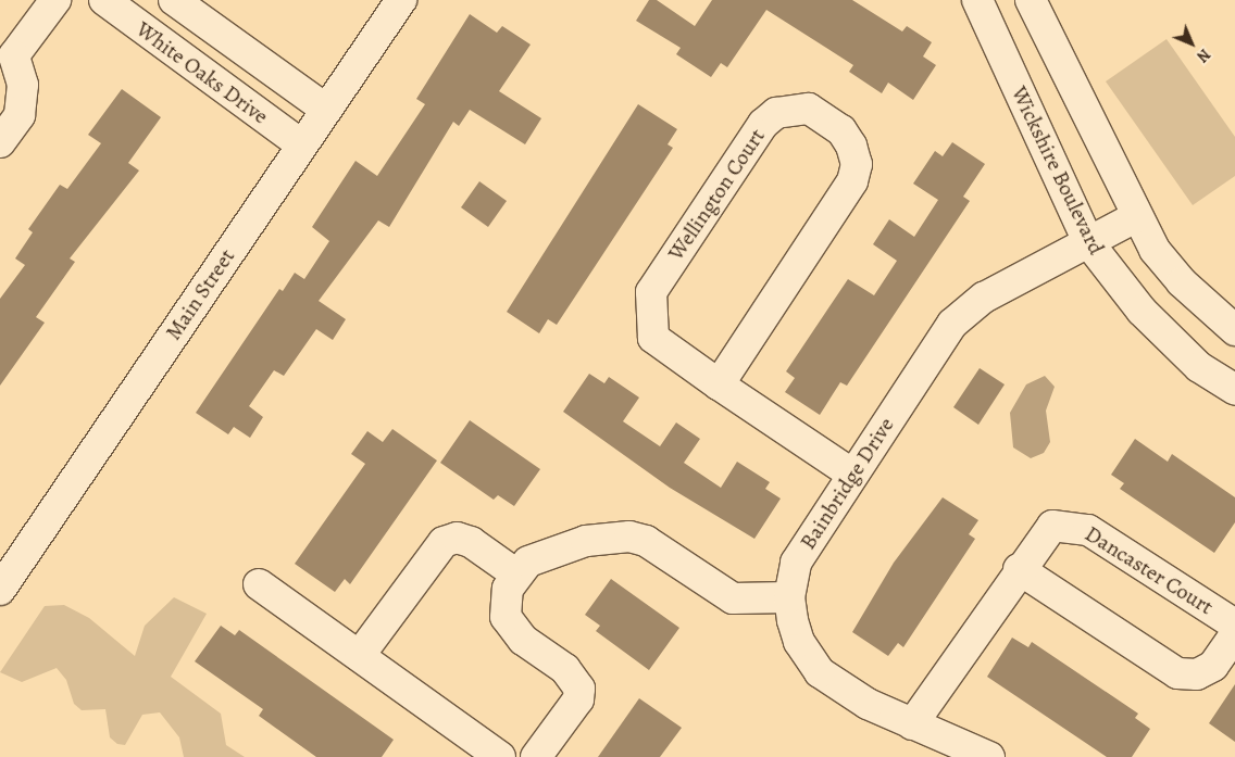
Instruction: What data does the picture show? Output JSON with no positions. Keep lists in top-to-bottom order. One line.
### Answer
{"streets":{"street":["White Oaks Drive","Wickshire Boulevard","Wellington Court","Main Street","Bainbridge Drive","Dancaster Court"]},"crossings":[["White Oaks Drive","Main Street"],["Wickshire Boulevard","Bainbridge Drive"],["Wellington Court","Bainbridge Drive"],["Bainbridge Drive","Dancaster Court"]],"north":"bottom right"}
